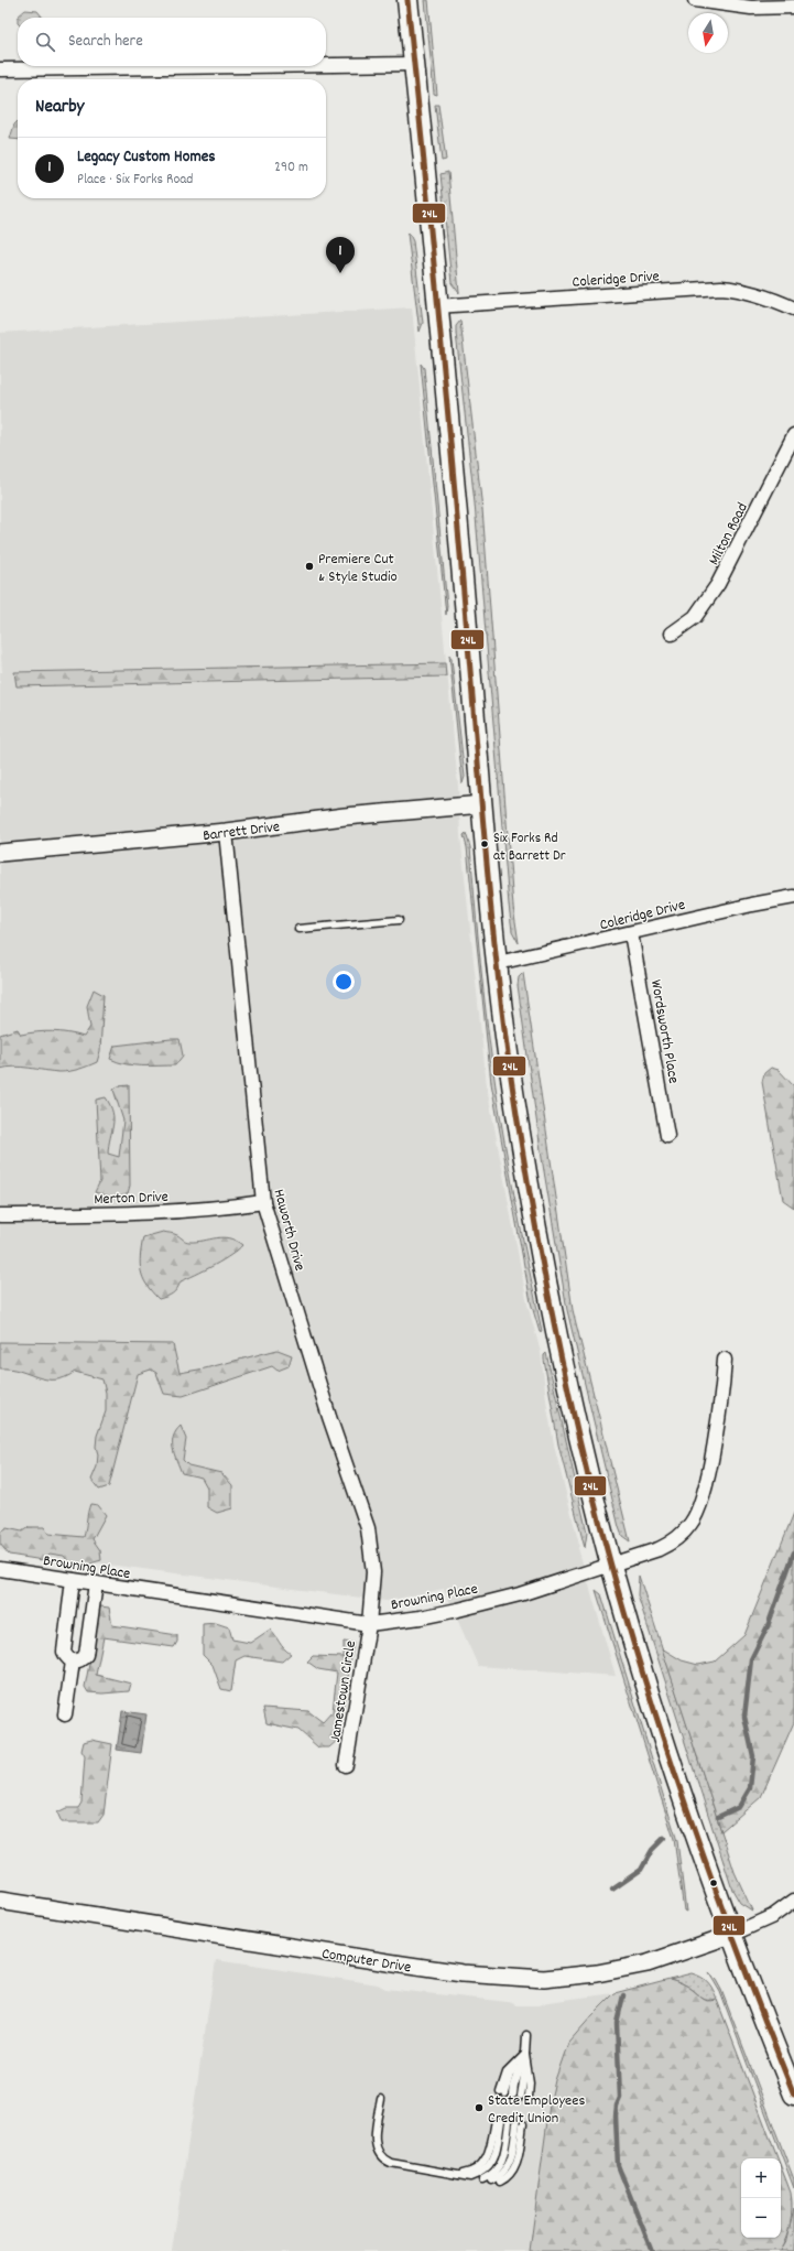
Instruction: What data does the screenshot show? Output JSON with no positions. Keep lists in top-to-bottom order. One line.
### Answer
{"streets":{"street":["Coleridge Drive","Milton Road","Barrett Drive","Wordsworth Place","Merton Drive","Haworth Drive","Browning Place","Jamestown Circle","Computer Drive"]},"crossings":[["Coleridge Drive","Wordsworth Place"],["Barrett Drive","Haworth Drive"],["Merton Drive","Haworth Drive"],["Haworth Drive","Browning Place"],["Haworth Drive","Jamestown Circle"],["Browning Place","Jamestown Circle"]],"places":["Premiere Cut & Style Studio","Six Forks Rd at Barrett Dr","State Employees Credit Union"],"lines":["transit line 24L"],"north":"bottom","page":{"search":"Search here","heading":"Nearby","list":[{"mark":"1","name":"Legacy Custom Homes","note":"Place · Six Forks Road","value":"290 m"}],"pins":"1","map_buttons":["+","−"]}}
